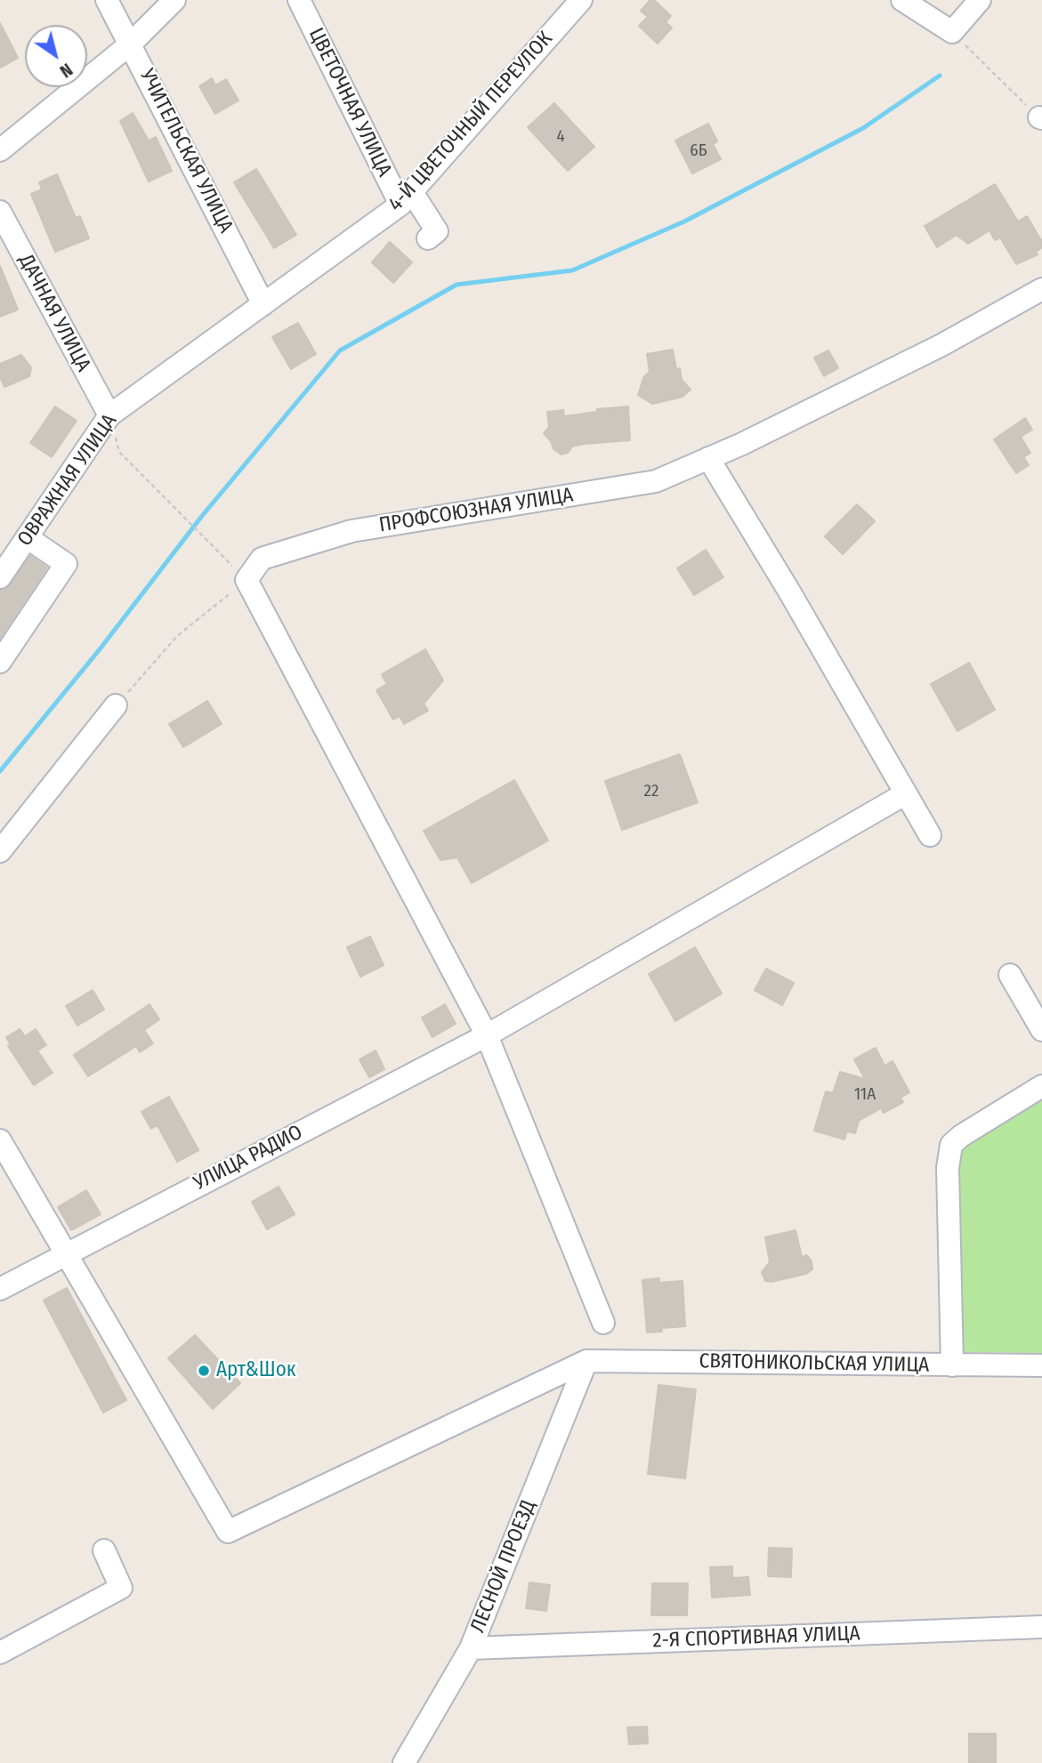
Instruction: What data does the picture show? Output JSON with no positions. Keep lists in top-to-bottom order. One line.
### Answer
{"streets":{"street":["ЦВЕТОЧНАЯ УЛИЦА","4-Й ЦВЕТОЧНЫЙ ПЕРЕУЛОК","УЧИТЕЛЬСКАЯ УЛИЦА","ДАЧНАЯ УЛИЦА","ОВРАЖНАЯ УЛИЦА","ПРОФСОЮЗНАЯ УЛИЦА","УЛИЦА РАДИО","СВЯТОНИКОЛЬСКАЯ УЛИЦА","ЛЕСНОЙ ПРОЕЗД","2-Я СПОРТИВНАЯ УЛИЦА"]},"crossings":[["ЦВЕТОЧНАЯ УЛИЦА","4-Й ЦВЕТОЧНЫЙ ПЕРЕУЛОК"],["4-Й ЦВЕТОЧНЫЙ ПЕРЕУЛОК","УЧИТЕЛЬСКАЯ УЛИЦА"],["4-Й ЦВЕТОЧНЫЙ ПЕРЕУЛОК","ОВРАЖНАЯ УЛИЦА"],["УЧИТЕЛЬСКАЯ УЛИЦА","ОВРАЖНАЯ УЛИЦА"],["ДАЧНАЯ УЛИЦА","ОВРАЖНАЯ УЛИЦА"],["СВЯТОНИКОЛЬСКАЯ УЛИЦА","ЛЕСНОЙ ПРОЕЗД"],["ЛЕСНОЙ ПРОЕЗД","2-Я СПОРТИВНАЯ УЛИЦА"]],"places":["Арт&Шок"],"house_numbers":["4","6Б","22","11А"],"north":"bottom right"}
